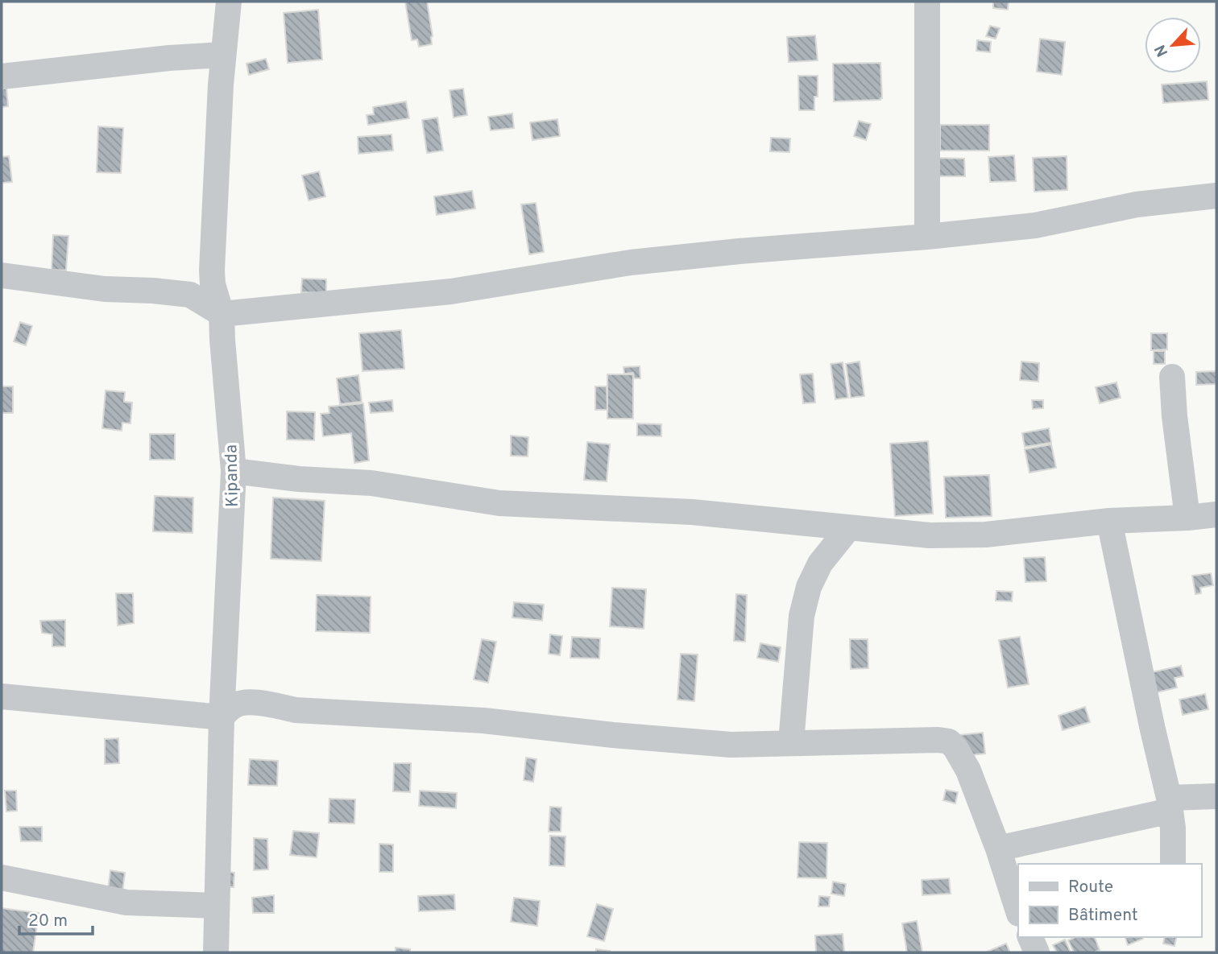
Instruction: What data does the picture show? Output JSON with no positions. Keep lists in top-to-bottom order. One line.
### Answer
{"streets":{"street":["Kipanda"]},"legend":["Route","Bâtiment"],"scale_bar":"20 m","north":"bottom left"}
